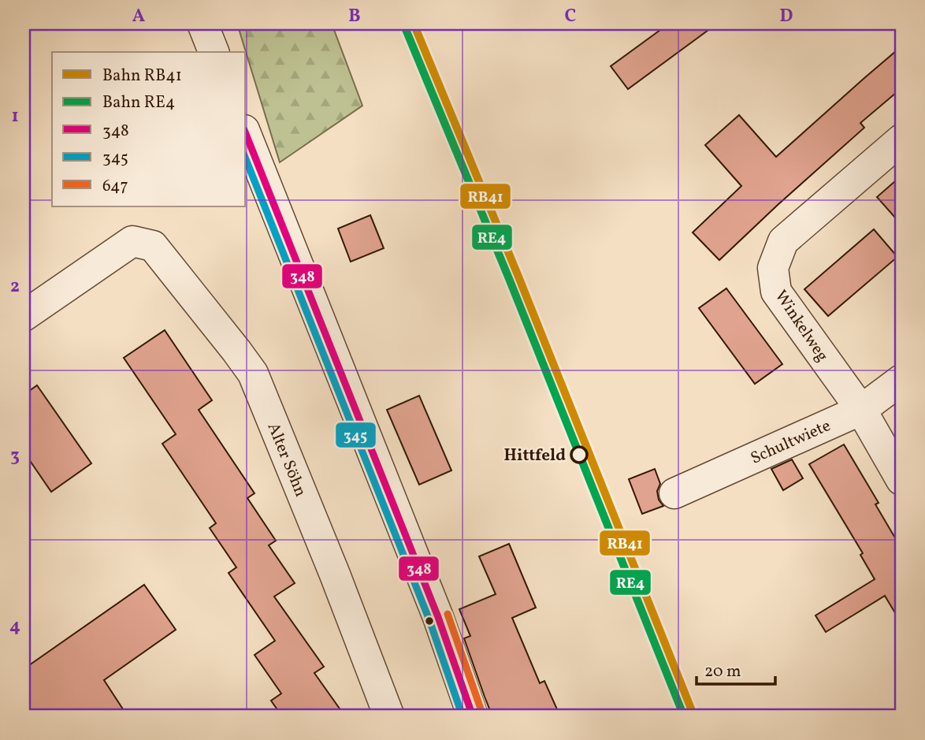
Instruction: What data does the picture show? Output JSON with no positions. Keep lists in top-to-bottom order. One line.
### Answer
{"streets":{"street":["Winkelweg","Schultwiete","Alter Söhn"]},"crossings":[["Winkelweg","Schultwiete"]],"places":["Hittfeld"],"lines":["rail line RB41","rail line RE4","transit line 348","transit line 345","transit line 647"],"legend":["Bahn RB41","Bahn RE4","348","345","647"],"scale_bar":"20 m","grid":{"columns":["A","B","C","D"],"rows":["1","2","3","4"]}}
